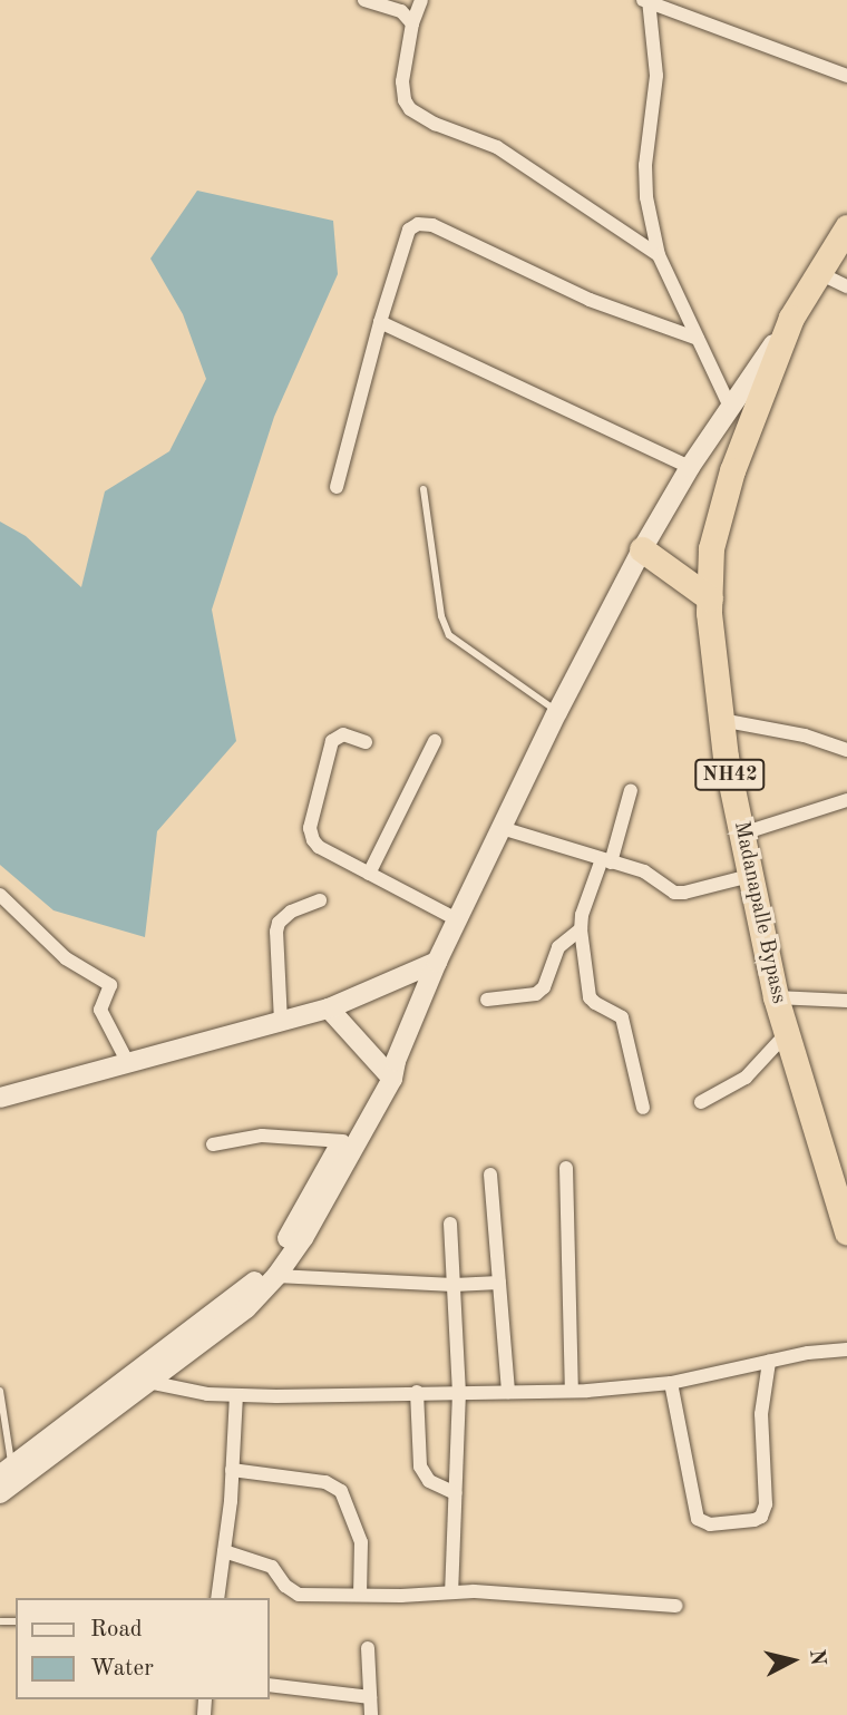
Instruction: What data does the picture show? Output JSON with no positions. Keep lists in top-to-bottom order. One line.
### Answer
{"streets":{"highway":["NH42","Madanapalle Bypass"]},"crossings":[["NH42","Madanapalle Bypass"]],"legend":["Road","Water"],"north":"right"}
